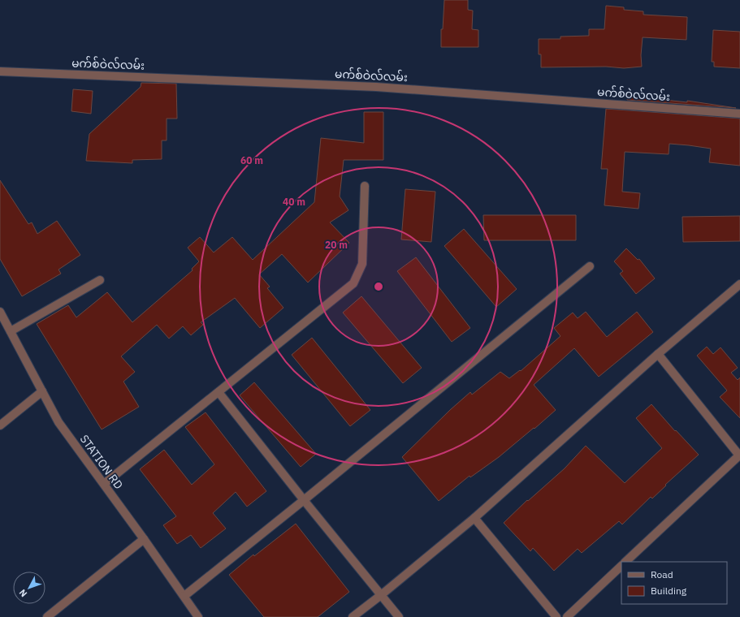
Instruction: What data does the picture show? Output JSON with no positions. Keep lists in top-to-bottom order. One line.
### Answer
{"streets":{"street":["မက်စ်ဝဲလ်လမ်း","STATION RD"]},"legend":["Road","Building"],"north":"bottom left","rings":["60 m","40 m","20 m"]}
